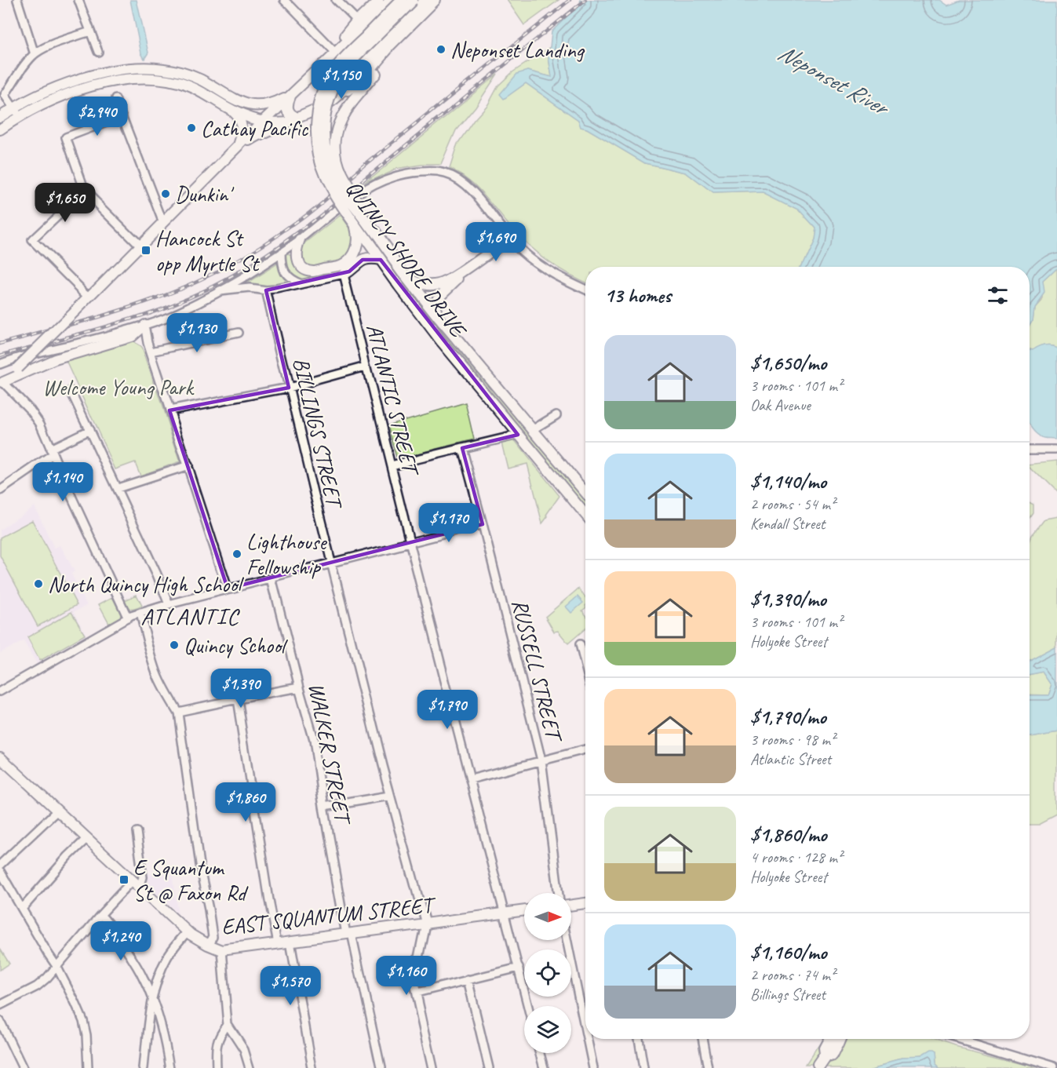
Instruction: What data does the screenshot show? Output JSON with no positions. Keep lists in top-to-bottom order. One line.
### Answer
{"streets":{"main road":["QUINCY SHORE DRIVE","EAST SQUANTUM STREET"],"street":["ATLANTIC STREET","BILLINGS STREET","RUSSELL STREET","WALKER STREET"]},"crossings":[["ATLANTIC STREET","EAST SQUANTUM STREET"],["BILLINGS STREET","EAST SQUANTUM STREET"],["WALKER STREET","EAST SQUANTUM STREET"]],"districts":["ATLANTIC"],"water":["Neponset River"],"parks":["Welcome Young Park"],"places":{"other":["Neponset Landing","Cathay Pacific","Dunkin'","Lighthouse Fellowship","North Quincy High School","Quincy School"],"transit":["Hancock St opp Myrtle St","E Squantum St @ Faxon Rd"]},"north":"right","page":{"price":["$1,150","$2,940","$1,650","$1,690","$1,130","$1,140","$1,170","$1,390","$1,790","$1,860","$1,240","$1,160","$1,570"],"heading":"13 homes","list":[{"name":"$1,650/mo","note":"3 rooms · 101 m² · Oak Avenue"},{"name":"$1,140/mo","note":"2 rooms · 54 m² · Kendall Street"},{"name":"$1,390/mo","note":"3 rooms · 101 m² · Holyoke Street"},{"name":"$1,790/mo","note":"3 rooms · 98 m² · Atlantic Street"},{"name":"$1,860/mo","note":"4 rooms · 128 m² · Holyoke Street"},{"name":"$1,160/mo","note":"2 rooms · 74 m² · Billings Street"}]}}
